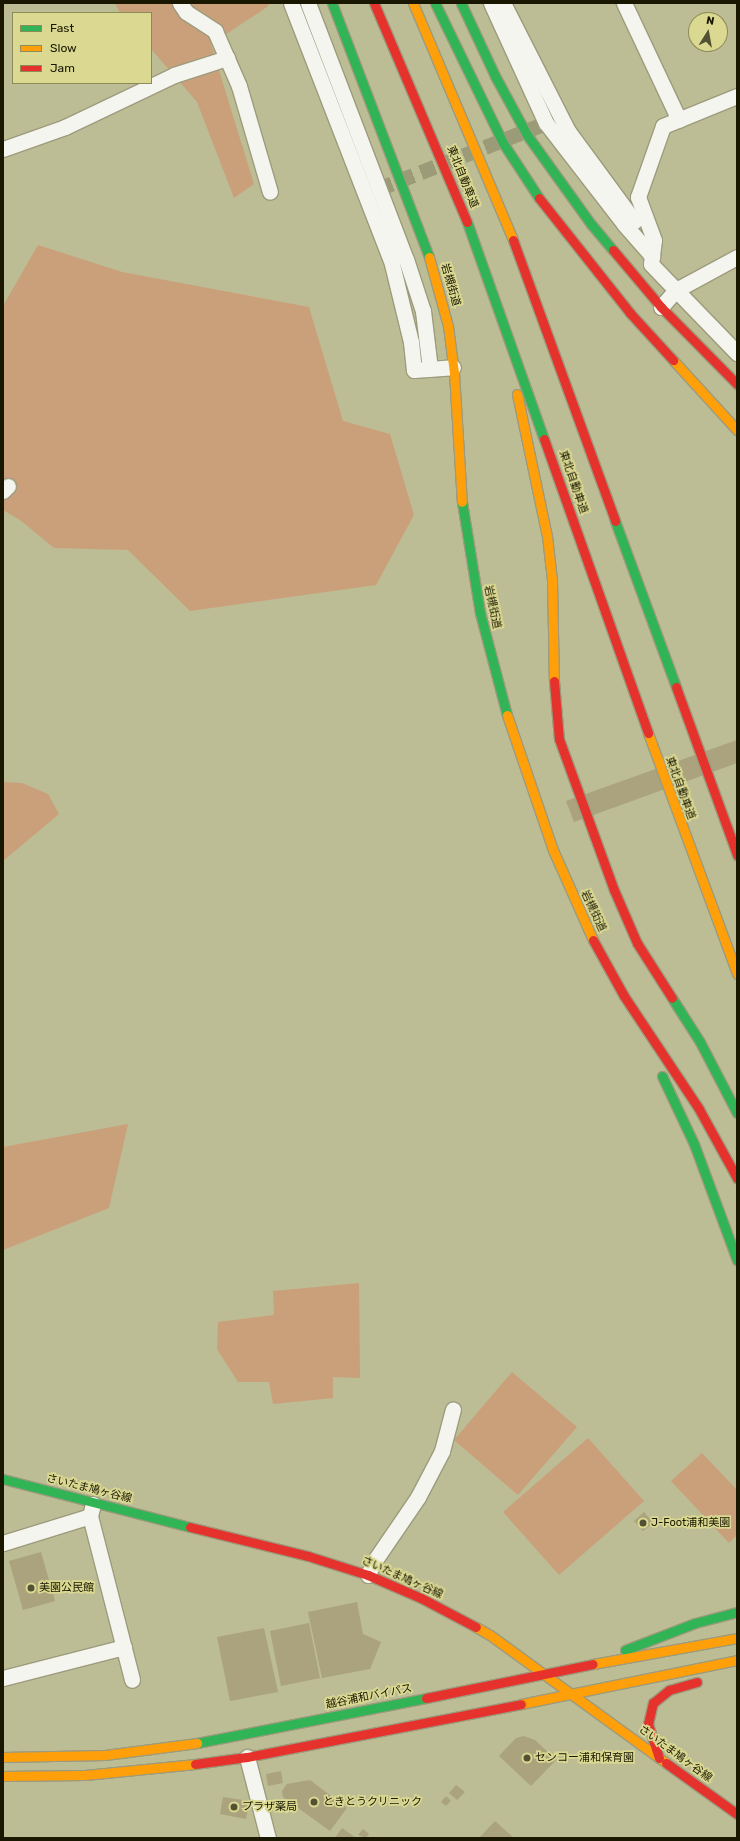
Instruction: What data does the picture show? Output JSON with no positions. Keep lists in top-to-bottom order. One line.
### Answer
{"streets":{"main road":["東北自動車道","岩槻街道","さいたま鳩ヶ谷線","越谷浦和バイパス"]},"crossings":[["さいたま鳩ヶ谷線","越谷浦和バイパス"]],"places":["J-Foot浦和美園","美園公民館","センコー浦和保育園","ときとうクリニック","プラザ薬局"],"legend":["Fast","Slow","Jam"],"north":"top"}
